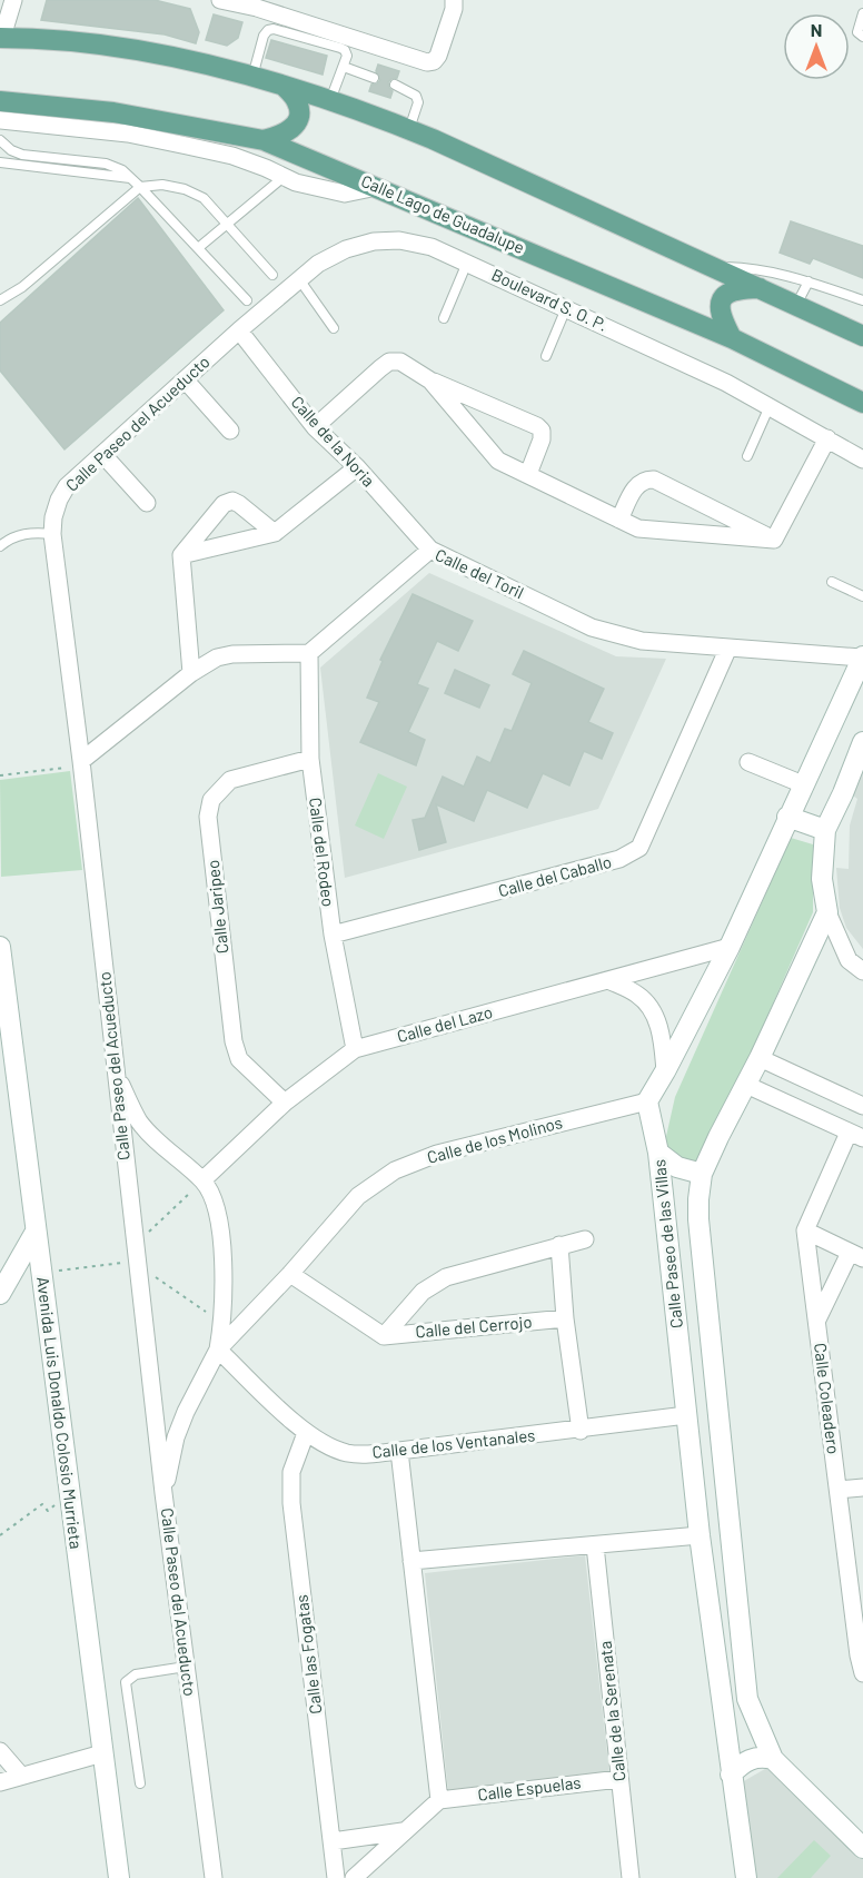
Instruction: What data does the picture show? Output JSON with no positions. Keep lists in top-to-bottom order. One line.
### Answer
{"streets":{"main road":["Calle Lago de Guadalupe"],"street":["Boulevard S. O. P.","Calle Paseo del Acueducto","Calle de la Noria","Calle del Toril","Calle del Rodeo","Calle del Caballo","Calle Jaripeo","Calle del Lazo","Calle de los Molinos","Calle Paseo de las Villas","Calle del Cerrojo","Calle Coleadero","Avenida Luis Donaldo Colosio Murrieta","Calle de los Ventanales","Calle las Fogatas","Calle de la Serenata","Calle Espuelas"]},"crossings":[["Boulevard S. O. P.","Calle Paseo del Acueducto"],["Boulevard S. O. P.","Calle de la Noria"],["Calle Paseo del Acueducto","Calle de la Noria"],["Calle Paseo del Acueducto","Calle de los Molinos"],["Calle de la Noria","Calle del Toril"],["Calle del Toril","Calle del Rodeo"],["Calle del Toril","Calle del Caballo"],["Calle del Rodeo","Calle del Caballo"],["Calle del Rodeo","Calle Jaripeo"],["Calle del Rodeo","Calle del Lazo"],["Calle Jaripeo","Calle del Lazo"],["Calle del Lazo","Calle de los Molinos"],["Calle de los Molinos","Calle Paseo de las Villas"],["Calle de los Molinos","Calle de los Ventanales"],["Calle Paseo de las Villas","Calle de los Ventanales"],["Calle de los Ventanales","Calle las Fogatas"],["Calle de la Serenata","Calle Espuelas"]],"north":"top"}
